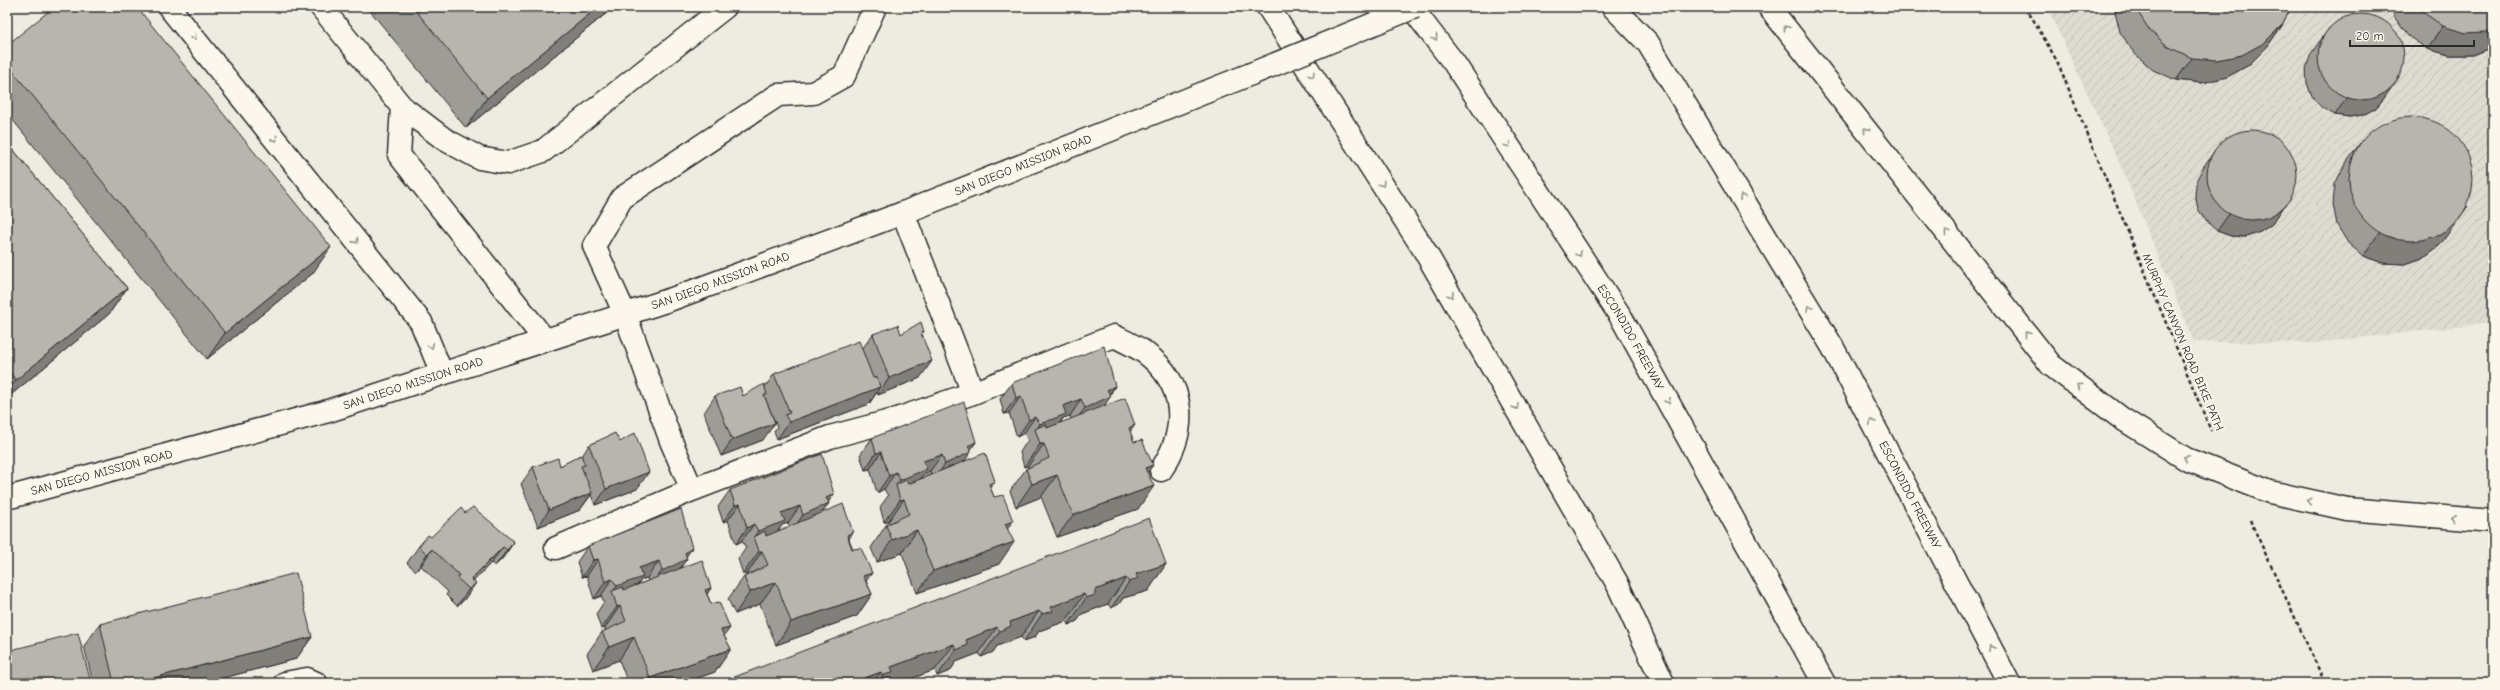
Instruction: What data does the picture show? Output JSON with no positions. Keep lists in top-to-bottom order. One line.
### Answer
{"streets":{"main road":["SAN DIEGO MISSION ROAD","ESCONDIDO FREEWAY"],"path":["MURPHY CANYON ROAD BIKE PATH"]},"scale_bar":"20 m"}
